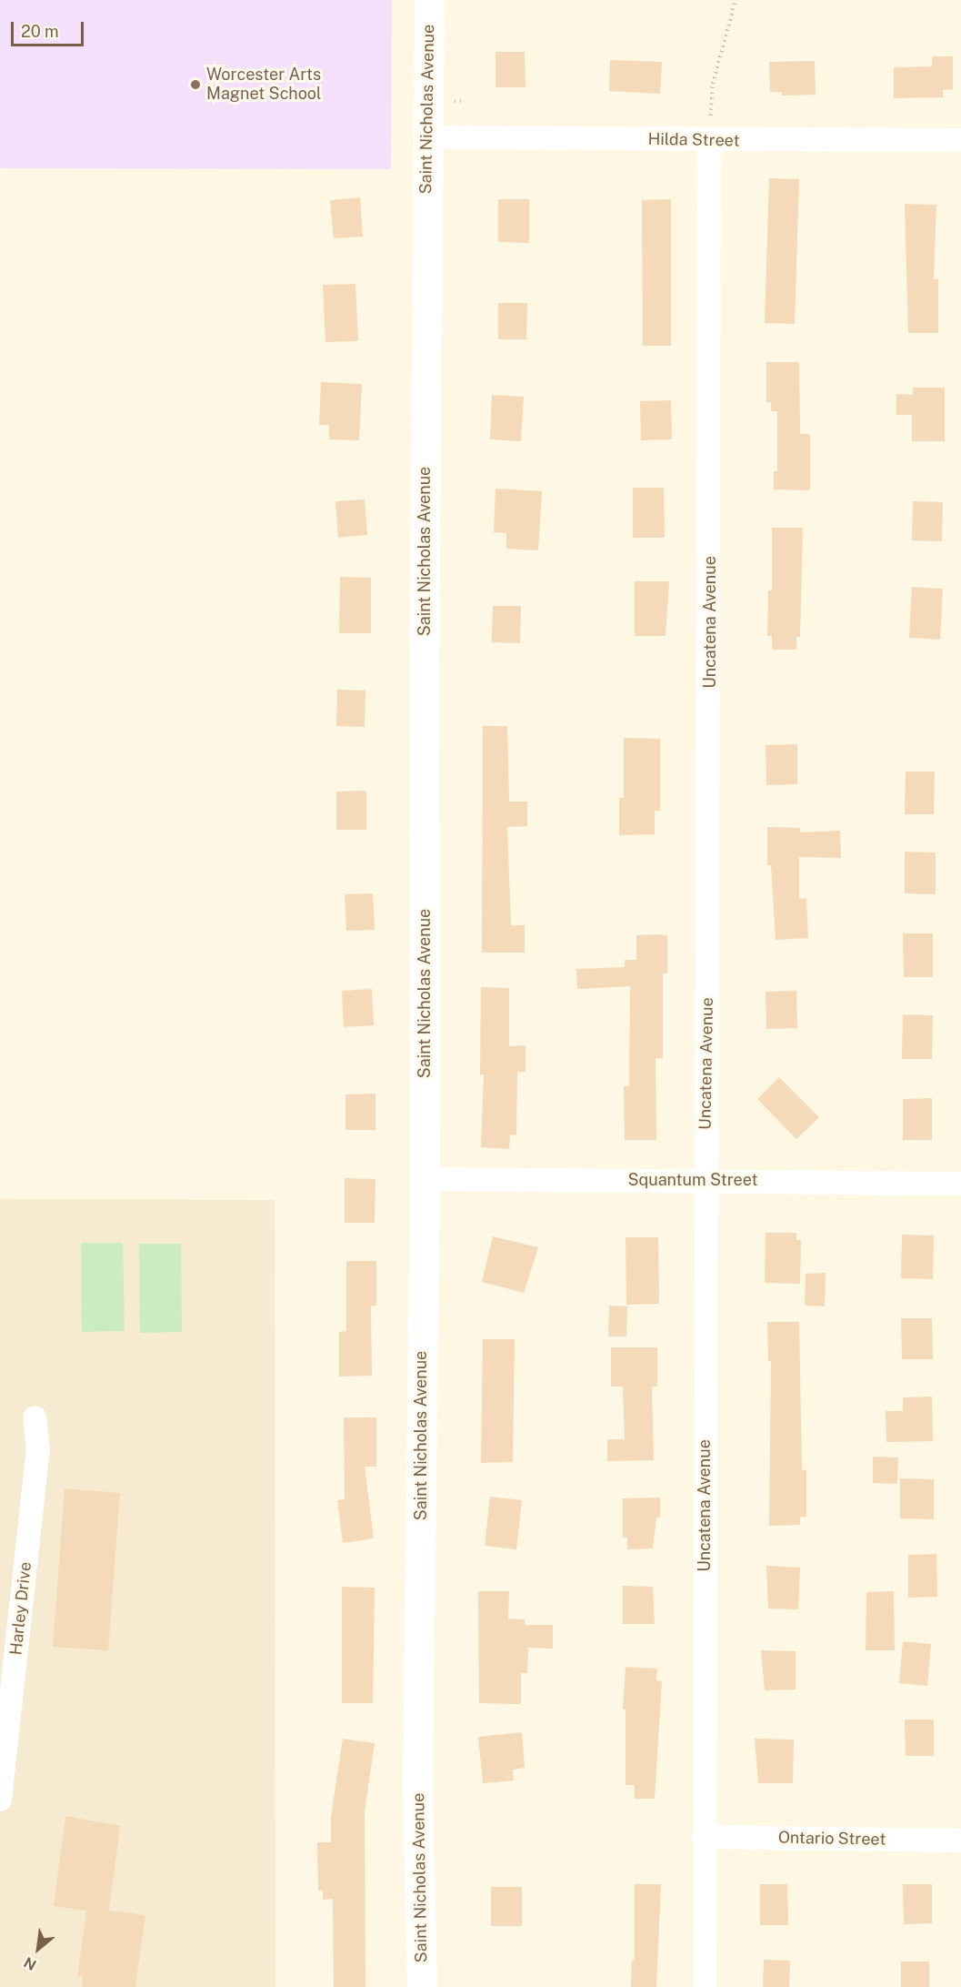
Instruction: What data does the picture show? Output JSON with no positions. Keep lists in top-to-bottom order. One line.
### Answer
{"streets":{"street":["Saint Nicholas Avenue","Hilda Street","Uncatena Avenue","Squantum Street","Harley Drive","Ontario Street"]},"crossings":[["Saint Nicholas Avenue","Hilda Street"],["Saint Nicholas Avenue","Squantum Street"],["Hilda Street","Uncatena Avenue"],["Uncatena Avenue","Squantum Street"],["Uncatena Avenue","Ontario Street"]],"places":["Worcester Arts Magnet School"],"scale_bar":"20 m","north":"bottom left"}
